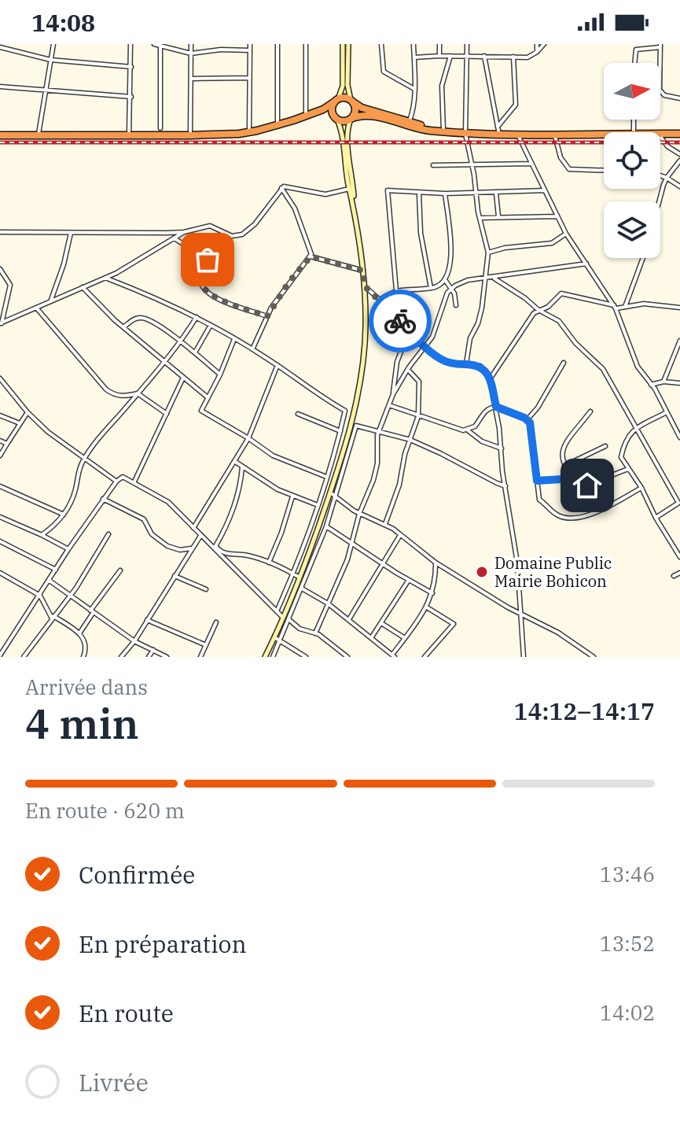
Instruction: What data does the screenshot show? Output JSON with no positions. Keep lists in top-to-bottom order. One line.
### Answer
{"places":["Domaine Public Mairie Bohicon"],"north":"right","page":{"status":"14:08","heading":["4 min","Arrivée dans","14:12–14:17"],"bar":"En route · 620 m","list":[["Confirmée","13:46"],["En préparation","13:52"],["En route","14:02"],"Livrée"]}}
